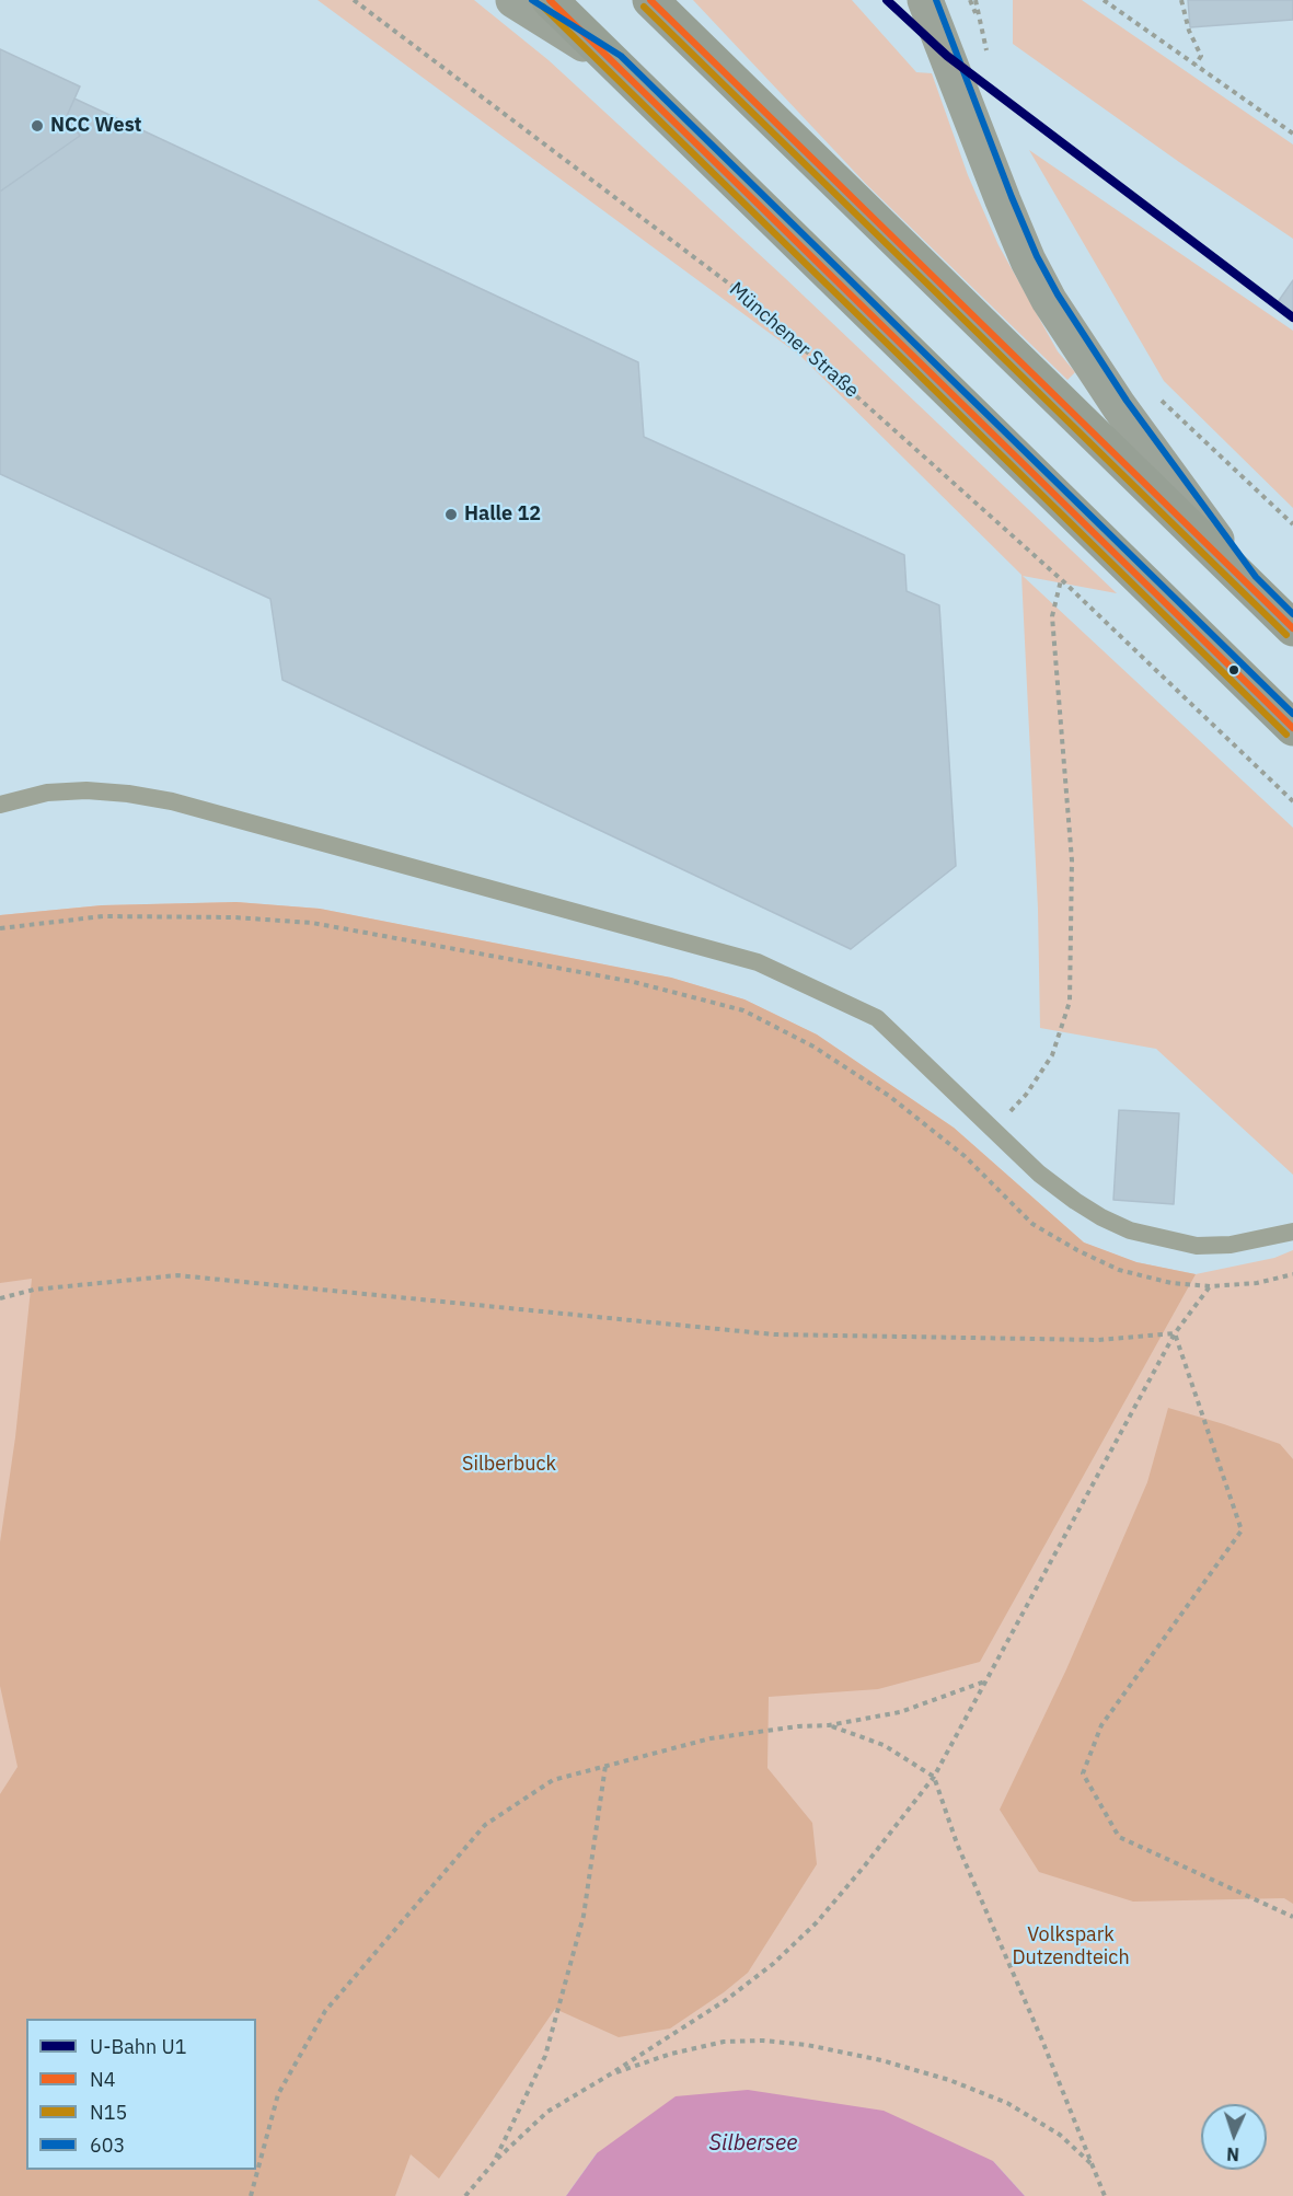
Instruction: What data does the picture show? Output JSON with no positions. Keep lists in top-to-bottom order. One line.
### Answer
{"streets":{"path":["Münchener Straße"]},"water":["Silbersee"],"parks":["Silberbuck","Volkspark Dutzendteich"],"places":["NCC West","Halle 12"],"lines":["metro line U1","transit line N4","transit line 603","transit line N15"],"legend":["U-Bahn U1","N4","N15","603"],"north":"bottom"}
